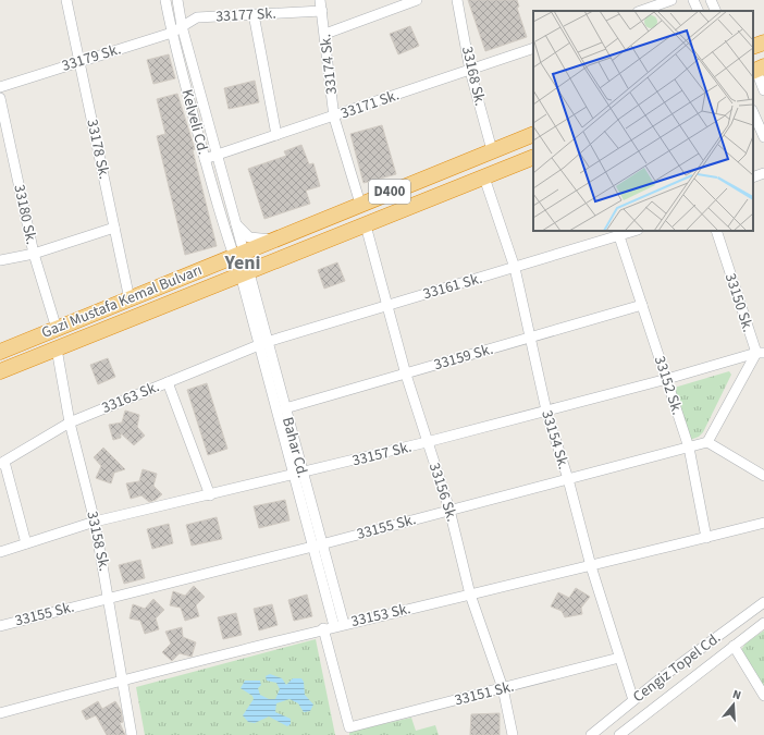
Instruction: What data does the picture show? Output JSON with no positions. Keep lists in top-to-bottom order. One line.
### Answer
{"streets":{"highway":["D400","Gazi Mustafa Kemal Bulvarı"],"street":["33177 Sk.","33179 Sk.","33174 Sk.","33168 Sk.","33171 Sk.","Kelveli Cd.","33178 Sk.","33180 Sk.","33161 Sk.","33150 Sk.","33159 Sk.","33152 Sk.","33163 Sk.","33154 Sk.","Bahar Cd.","33157 Sk.","33156 Sk.","33155 Sk.","33158 Sk.","33153 Sk.","Cengiz Topel Cd.","33151 Sk."]},"crossings":[["33177 Sk.","33179 Sk."],["33177 Sk.","33174 Sk."],["33179 Sk.","Kelveli Cd."],["33179 Sk.","33178 Sk."],["33174 Sk.","33171 Sk."],["33174 Sk.","Gazi Mustafa Kemal Bulvarı"],["33168 Sk.","33171 Sk."],["33168 Sk.","Gazi Mustafa Kemal Bulvarı"],["33171 Sk.","Kelveli Cd."],["Kelveli Cd.","Gazi Mustafa Kemal Bulvarı"],["Kelveli Cd.","Bahar Cd."],["33178 Sk.","Gazi Mustafa Kemal Bulvarı"],["33180 Sk.","Gazi Mustafa Kemal Bulvarı"],["33161 Sk.","33152 Sk."],["33161 Sk.","33163 Sk."],["33161 Sk.","33154 Sk."],["33161 Sk.","Bahar Cd."],["33161 Sk.","33156 Sk."],["Gazi Mustafa Kemal Bulvarı","33154 Sk."],["Gazi Mustafa Kemal Bulvarı","Bahar Cd."],["Gazi Mustafa Kemal Bulvarı","33156 Sk."],["Gazi Mustafa Kemal Bulvarı","33158 Sk."],["33150 Sk.","33157 Sk."],["33159 Sk.","33152 Sk."],["33159 Sk.","33154 Sk."],["33159 Sk.","Bahar Cd."],["33159 Sk.","33156 Sk."],["33152 Sk.","33157 Sk."],["33152 Sk.","33155 Sk."],["33152 Sk.","33153 Sk."],["33163 Sk.","Bahar Cd."],["33163 Sk.","33158 Sk."],["33154 Sk.","33157 Sk."],["33154 Sk.","33155 Sk."],["33154 Sk.","33153 Sk."],["33154 Sk.","Cengiz Topel Cd."],["33154 Sk.","33151 Sk."],["Bahar Cd.","33157 Sk."],["Bahar Cd.","33155 Sk."],["Bahar Cd.","33153 Sk."],["33157 Sk.","33156 Sk."],["33157 Sk.","33158 Sk."],["33156 Sk.","33155 Sk."],["33156 Sk.","33153 Sk."],["33156 Sk.","33151 Sk."],["33155 Sk.","33158 Sk."],["33158 Sk.","33153 Sk."],["33153 Sk.","33151 Sk."]],"districts":["Yeni"],"north":"top"}
